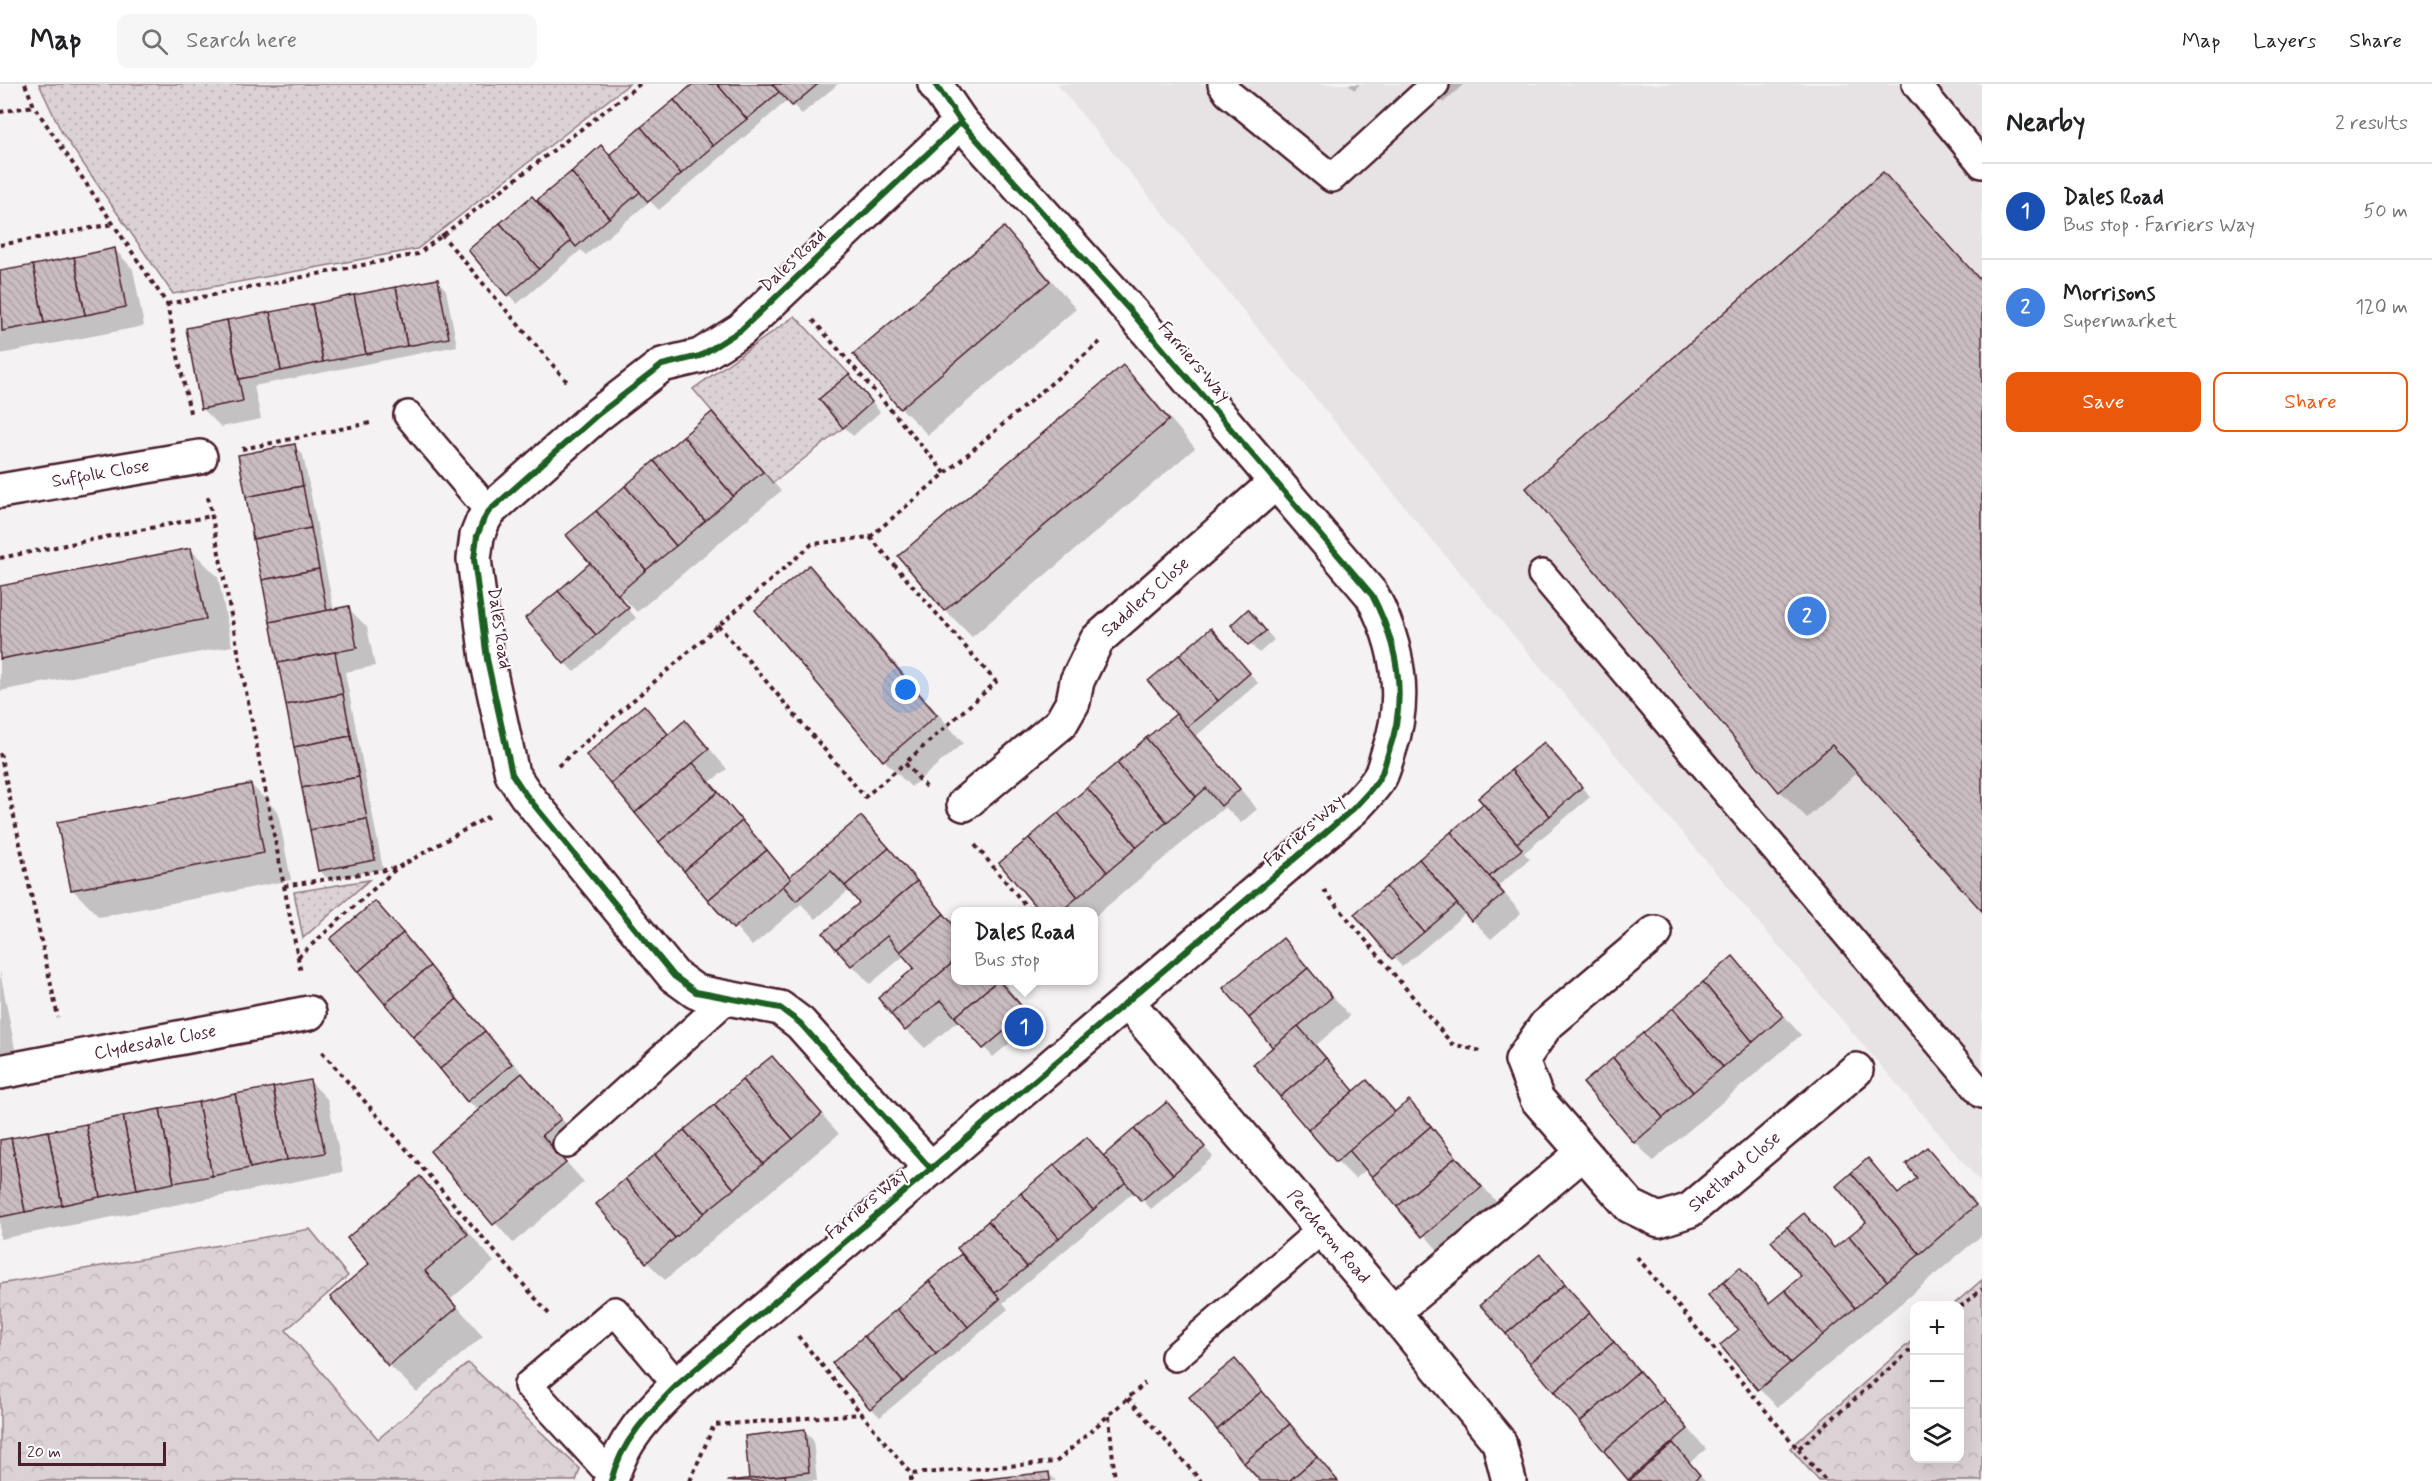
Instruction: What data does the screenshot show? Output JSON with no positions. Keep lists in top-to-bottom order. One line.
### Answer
{"streets":{"street":["Dales Road","Farriers Way","Suffolk Close","Saddlers Close","Clydesdale Close","Shetland Close","Percheron Road"]},"crossings":[["Dales Road","Farriers Way"],["Farriers Way","Saddlers Close"],["Farriers Way","Percheron Road"]],"scale_bar":"20 m","page":{"header":"Map","search":"Search here","nav":["Map","Layers","Share"],"heading":["Nearby","2 results"],"list":[{"mark":"1","name":"Dales Road","note":"Bus stop · Farriers Way","value":"50 m"},{"mark":"2","name":"Morrisons","note":"Supermarket","value":"120 m"}],"buttons":["Save","Share"],"pins":["2","1"],"popup":["Dales Road","Bus stop"],"map_buttons":["+","−"],"scale":"20 m"}}
